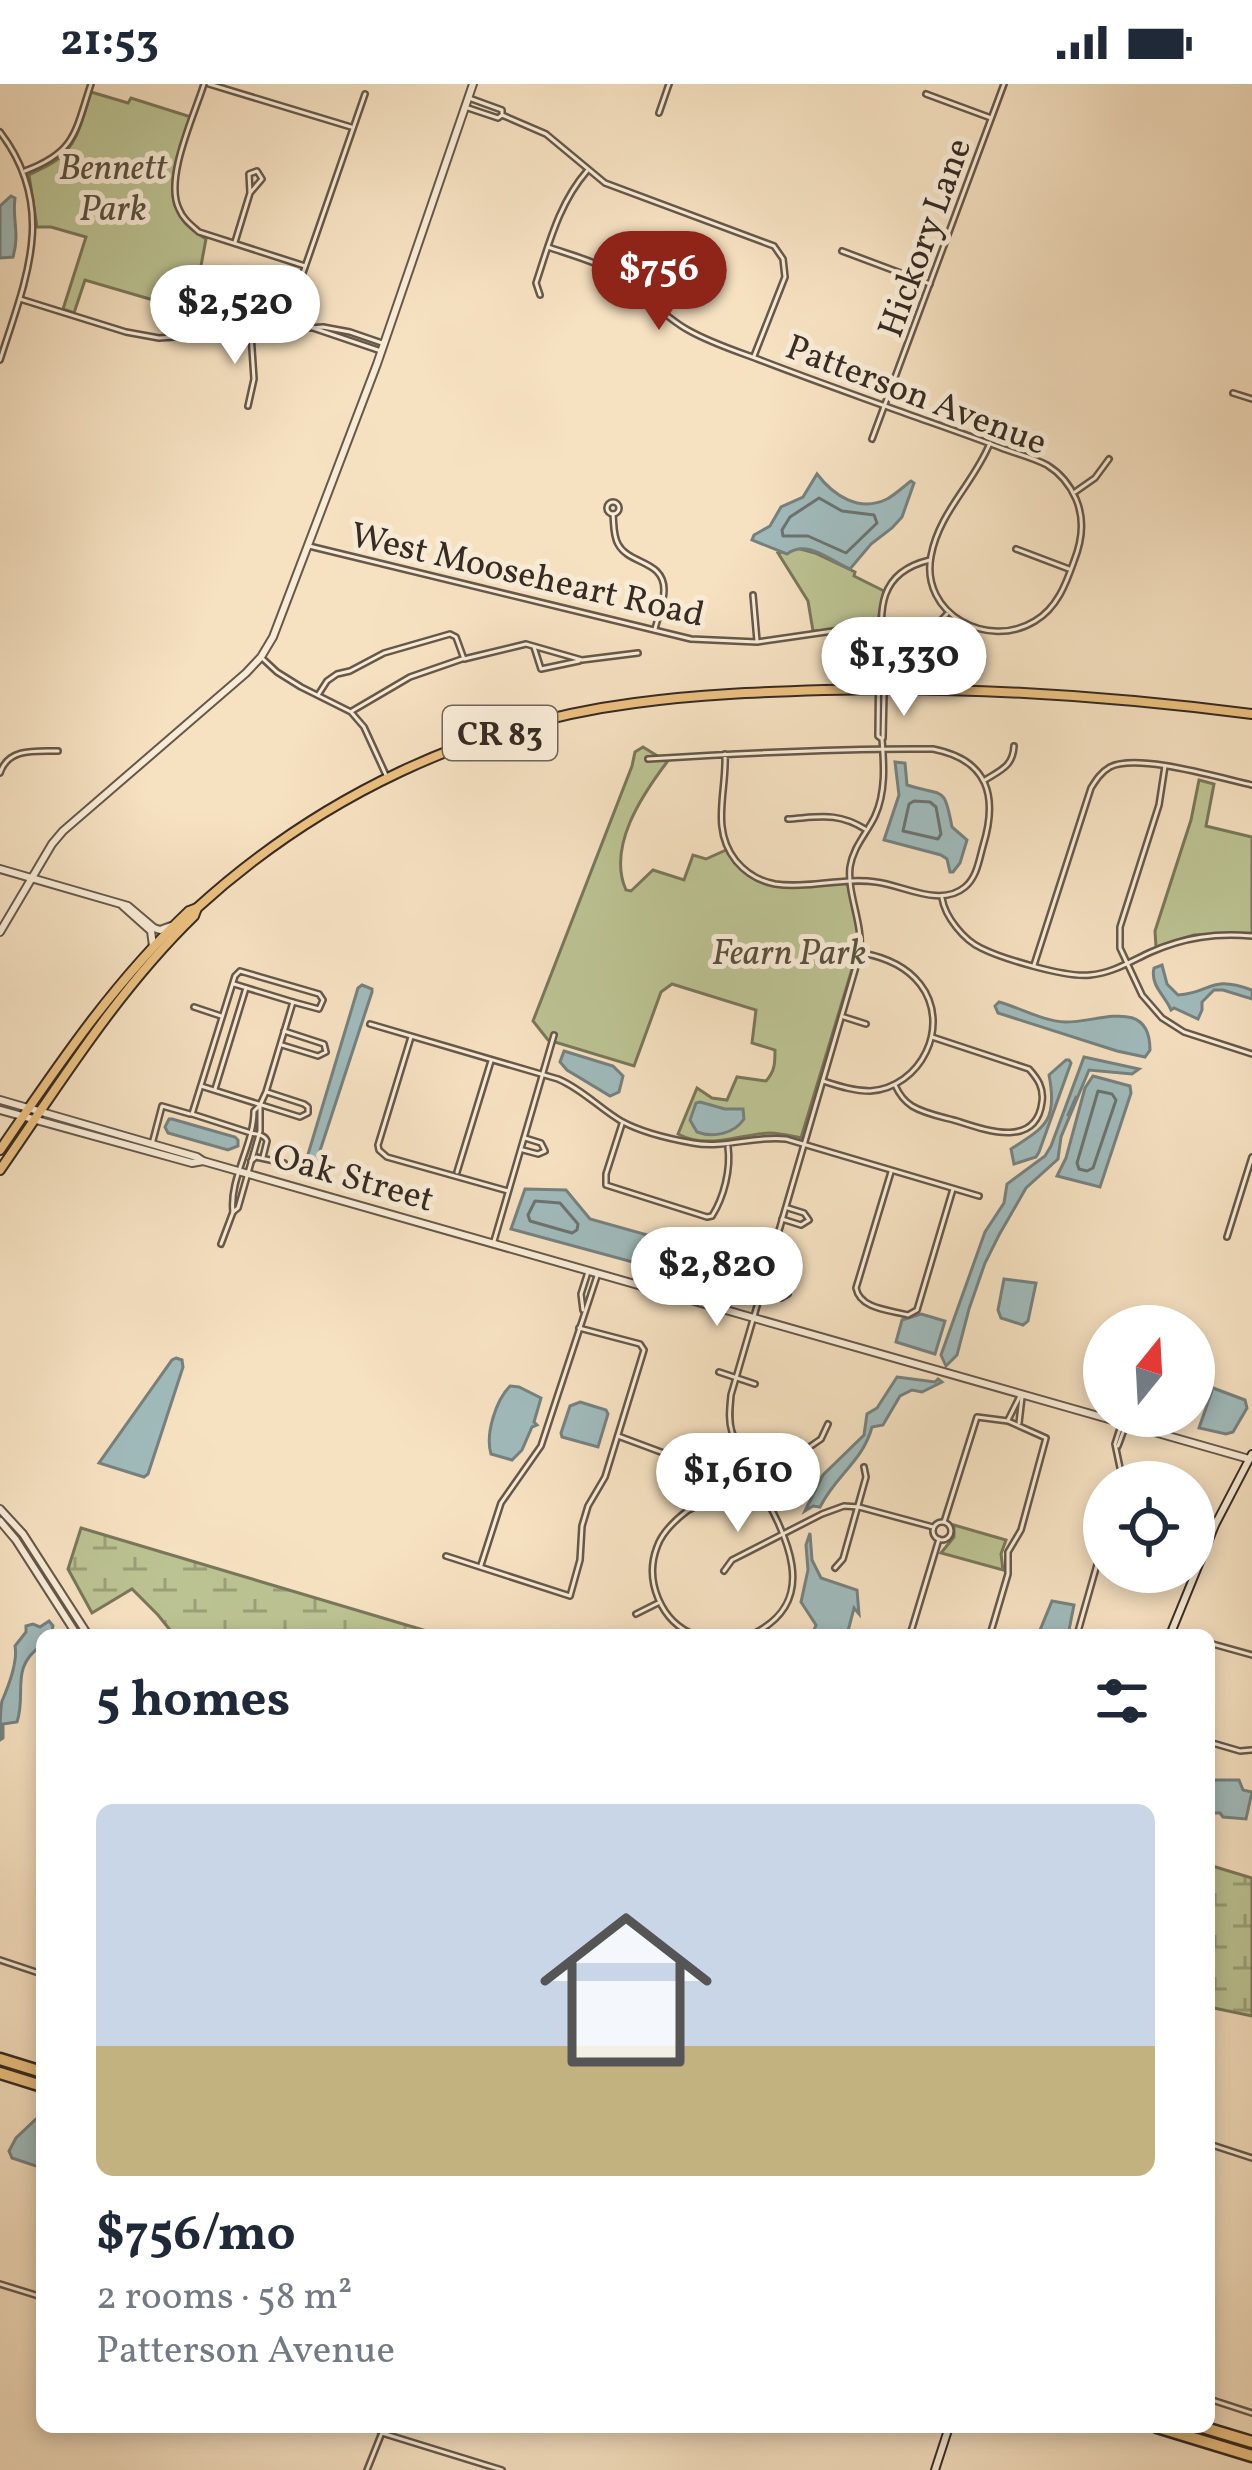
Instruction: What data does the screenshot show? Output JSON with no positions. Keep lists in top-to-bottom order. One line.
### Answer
{"streets":{"main road":["CR 83"],"street":["Hickory Lane","Patterson Avenue","West Mooseheart Road","Oak Street"]},"crossings":[["Hickory Lane","Patterson Avenue"],["CR 83","Oak Street"]],"parks":["Bennett Park","Fearn Park"],"north":"top","page":{"status":"21:53","price":["$756","$2,520","$1,330","$2,820","$1,610"],"heading":"5 homes","list":[{"name":"$756/mo","note":"2 rooms · 58 m² · Patterson Avenue"}]}}
